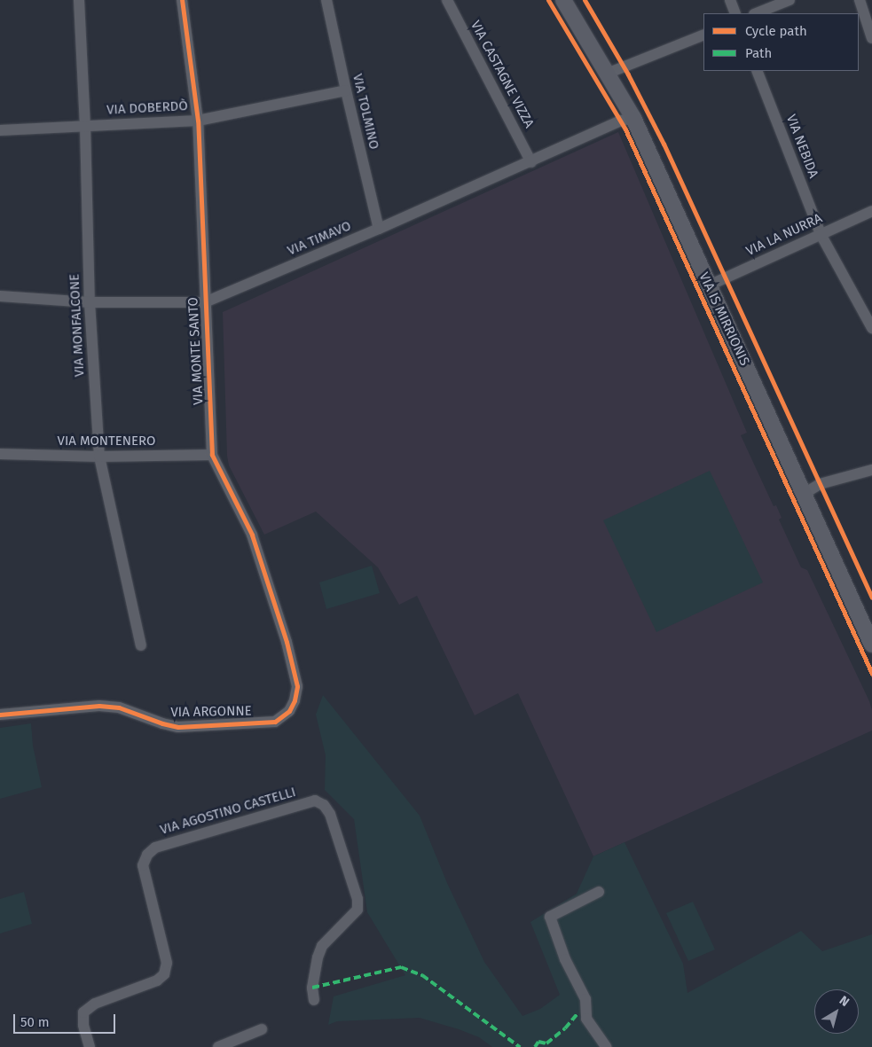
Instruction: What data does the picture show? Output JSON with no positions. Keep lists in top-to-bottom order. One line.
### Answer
{"streets":{"street":["VIA CASTAGNE VIZZA","VIA DOBERDÒ","VIA TOLMINO","VIA NEBIDA","VIA LA NURRA","VIA TIMAVO","VIA IS MIRRIONIS","VIA MONFALCONE","VIA MONTE SANTO","VIA MONTENERO","VIA ARGONNE","VIA AGOSTINO CASTELLI"]},"crossings":[["VIA CASTAGNE VIZZA","VIA TIMAVO"],["VIA DOBERDÒ","VIA TOLMINO"],["VIA DOBERDÒ","VIA MONFALCONE"],["VIA DOBERDÒ","VIA MONTE SANTO"],["VIA TOLMINO","VIA TIMAVO"],["VIA NEBIDA","VIA LA NURRA"],["VIA LA NURRA","VIA IS MIRRIONIS"],["VIA TIMAVO","VIA IS MIRRIONIS"],["VIA TIMAVO","VIA MONFALCONE"],["VIA TIMAVO","VIA MONTE SANTO"],["VIA MONFALCONE","VIA MONTENERO"],["VIA MONTE SANTO","VIA MONTENERO"],["VIA MONTE SANTO","VIA ARGONNE"]],"legend":["Cycle path","Path"],"scale_bar":"50 m","north":"top right"}
